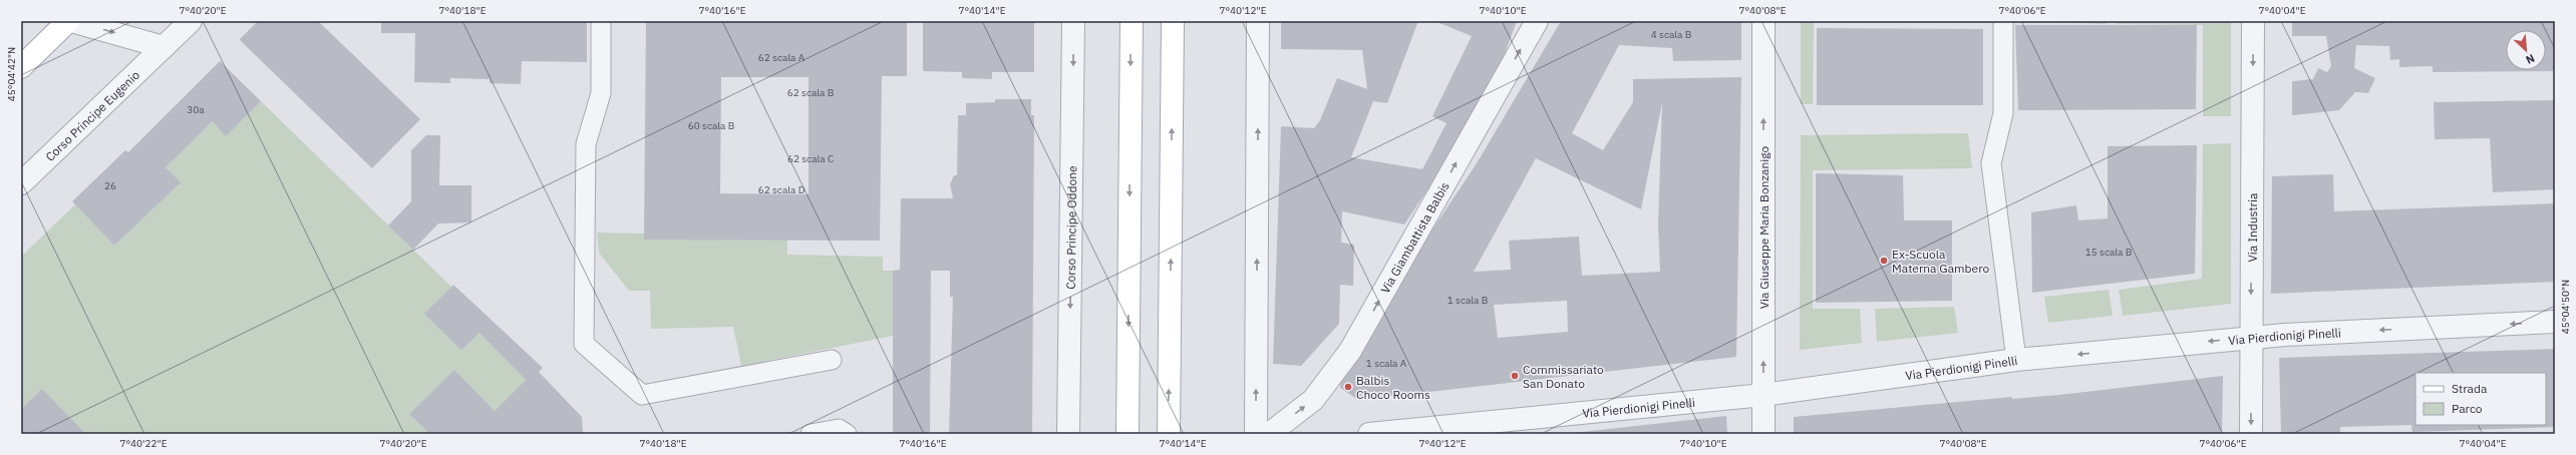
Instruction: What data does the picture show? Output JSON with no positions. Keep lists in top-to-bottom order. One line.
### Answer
{"streets":{"street":["Corso Principe Eugenio","Corso Principe Oddone","Via Giuseppe Maria Bonzanigo","Via Industria","Via Giambattista Balbis","Via Pierdionigi Pinelli"]},"crossings":[["Via Giuseppe Maria Bonzanigo","Via Pierdionigi Pinelli"],["Via Industria","Via Pierdionigi Pinelli"]],"one_way":["Via Giuseppe Maria Bonzanigo","Via Industria","Via Giambattista Balbis","Via Pierdionigi Pinelli"],"places":["Ex-Scuola Materna Gambero","Commissariato San Donato","Balbis Choco Rooms"],"house_numbers":["4 scala B","62 scala A","62 scala B","30a","60 scala B","62 scala C","26","62 scala D","15 scala B","1 scala B","1 scala A"],"legend":["Strada","Parco"],"north":"bottom right","coordinates":["7°40'20\"E","7°40'18\"E","7°40'16\"E","7°40'14\"E","7°40'12\"E","7°40'10\"E","7°40'08\"E","7°40'06\"E","7°40'04\"E","45°04'42\"N","45°04'50\"N","7°40'22\"E"]}
